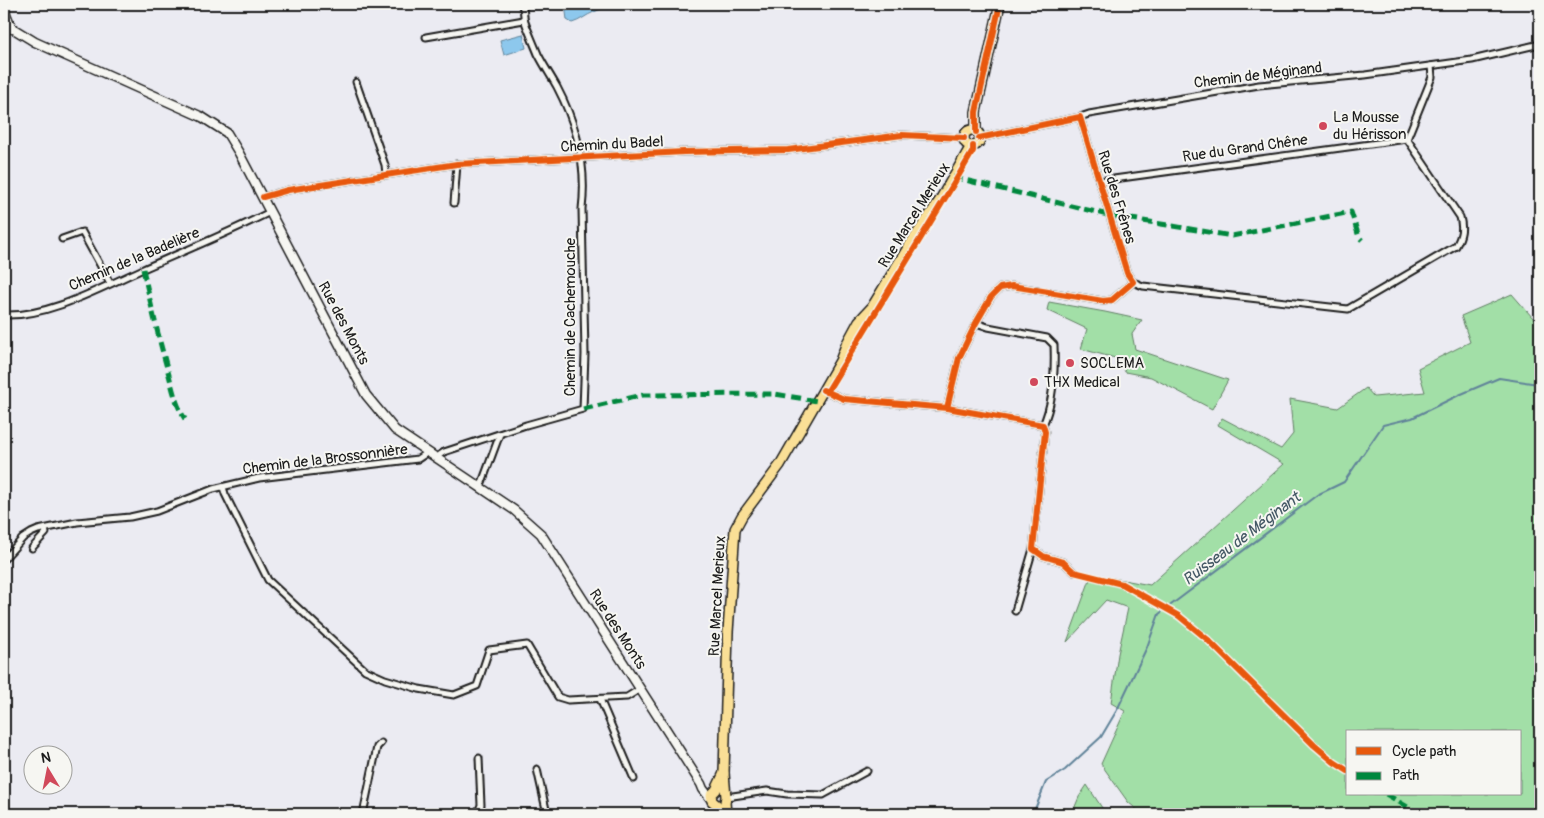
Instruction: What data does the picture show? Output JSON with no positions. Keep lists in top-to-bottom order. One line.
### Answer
{"streets":{"main road":["Rue Marcel Merieux"],"street":["Chemin de Méginand","Chemin du Badel","Rue du Grand Chêne","Rue des Frênes","Chemin de la Badelière","Chemin de Cachemouche","Rue des Monts","Chemin de la Brossonnière"]},"crossings":[["Chemin de Méginand","Chemin du Badel"],["Chemin de Méginand","Rue des Frênes"],["Chemin de Méginand","Rue Marcel Merieux"],["Chemin du Badel","Rue Marcel Merieux"],["Chemin du Badel","Chemin de Cachemouche"],["Chemin du Badel","Rue des Monts"],["Rue du Grand Chêne","Rue des Frênes"],["Rue Marcel Merieux","Rue des Monts"],["Chemin de la Badelière","Rue des Monts"],["Chemin de Cachemouche","Rue des Monts"],["Rue des Monts","Chemin de la Brossonnière"]],"water":["Ruisseau de Méginant"],"places":["La Mousse du Hérisson","SOCLEMA","THX Medical"],"legend":["Cycle path","Path"],"north":"top"}
